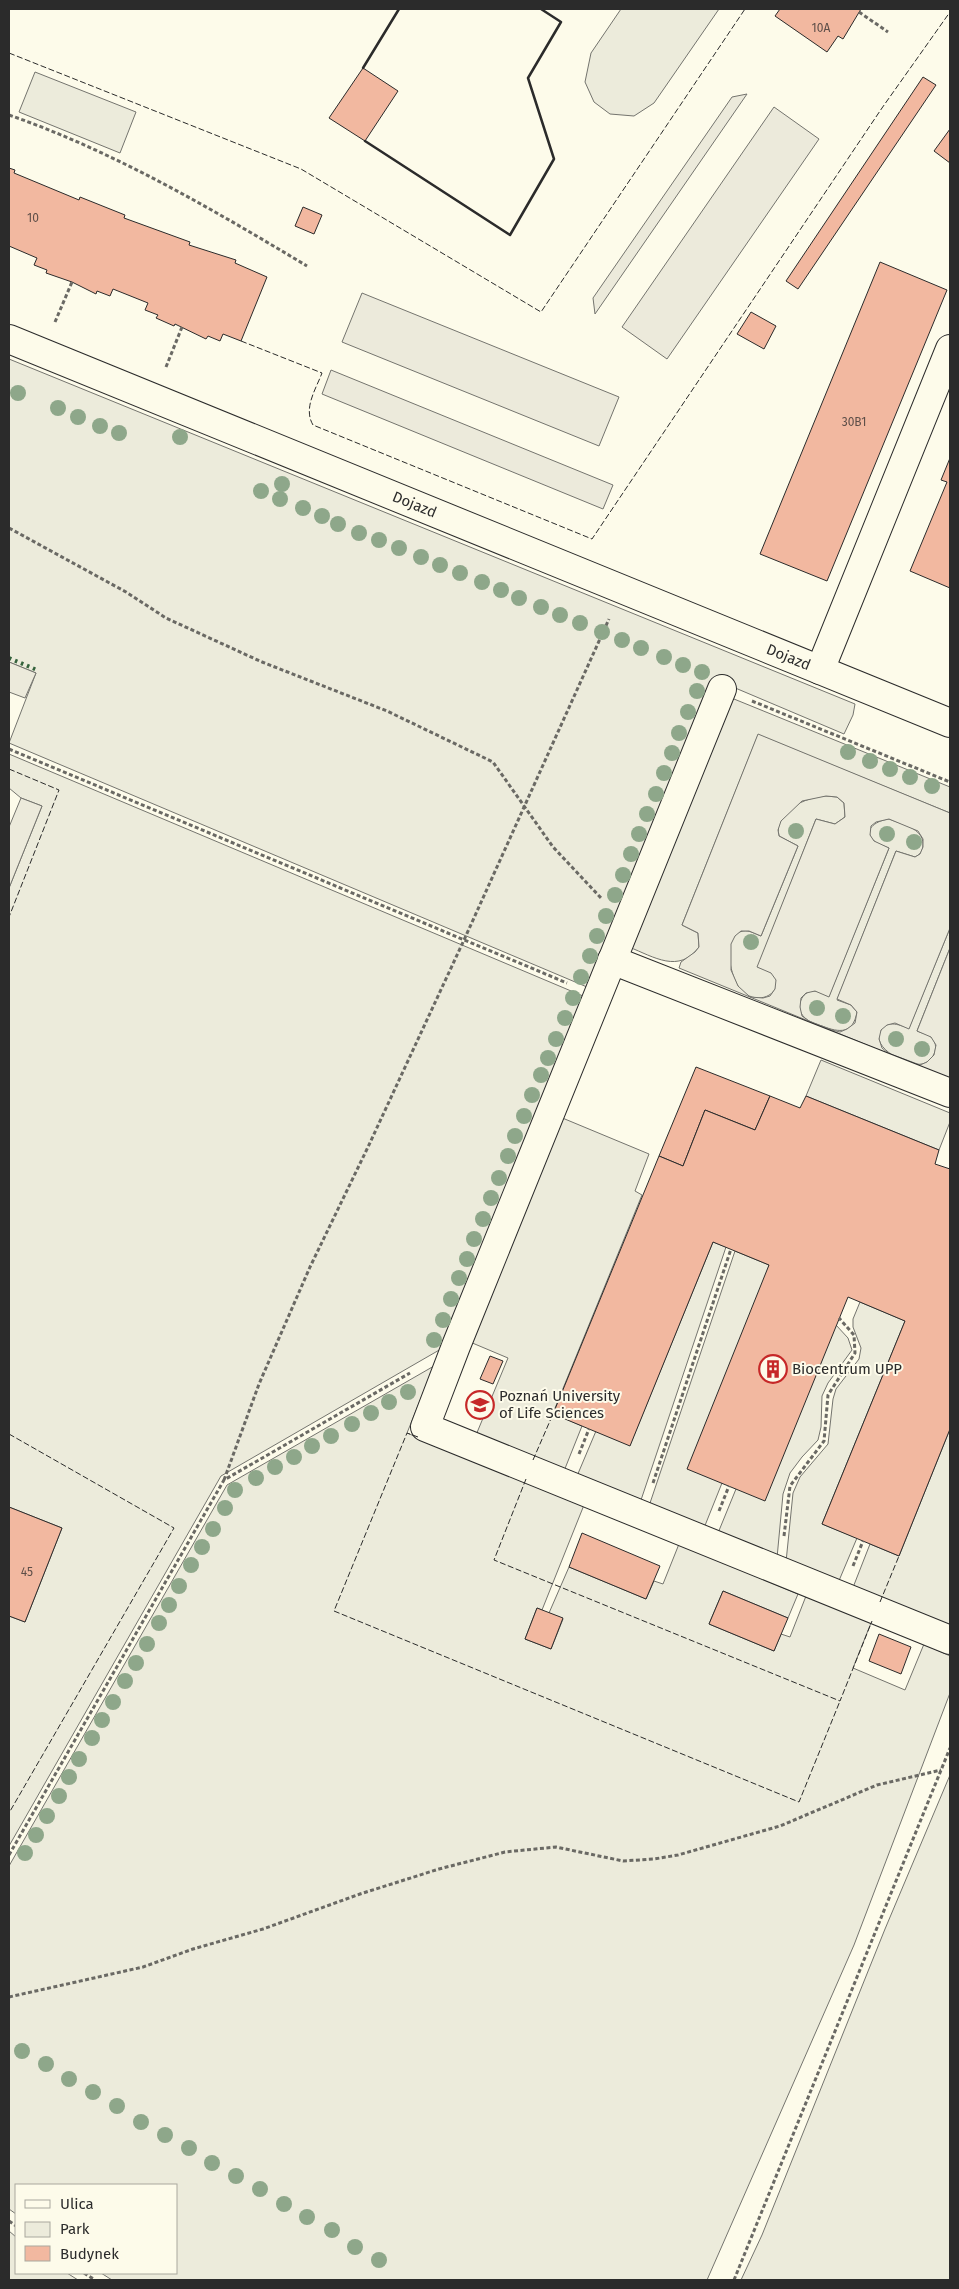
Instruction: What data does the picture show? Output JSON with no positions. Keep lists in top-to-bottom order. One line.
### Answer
{"streets":{"street":["Dojazd"]},"places":{"building":["Biocentrum UPP"],"school or university":["Poznań University of Life Sciences"]},"house_numbers":["10A","10","30B1","45"],"legend":["Ulica","Park","Budynek"]}
